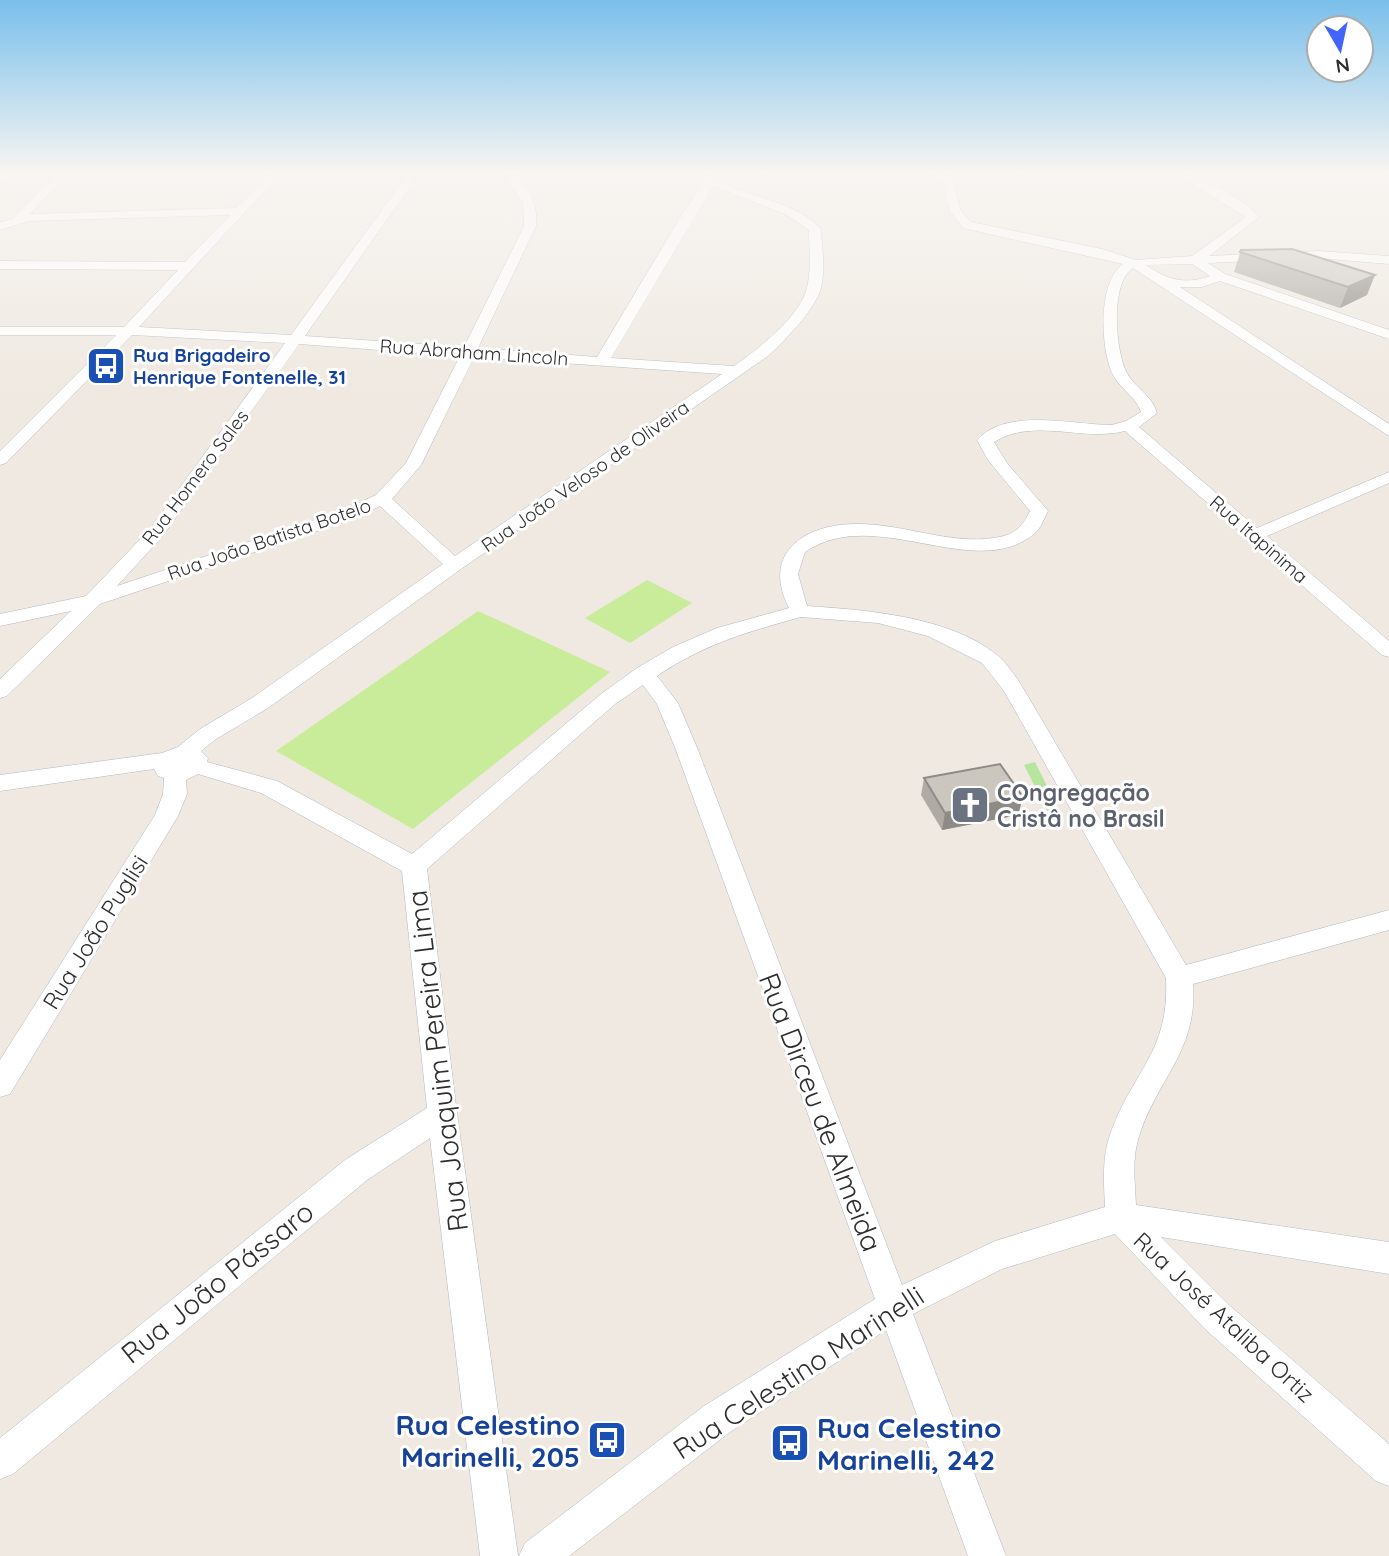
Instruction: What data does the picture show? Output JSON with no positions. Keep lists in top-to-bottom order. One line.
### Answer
{"streets":{"street":["Rua Abraham Lincoln","Rua João Veloso de Oliveira","Rua Homero Sales","Rua João Batista Botelo","Rua Itapinima","Rua João Puglisi","Rua Joaquim Pereira Lima","Rua Dirceu de Almeida","Rua João Pássaro","Rua José Ataliba Ortiz","Rua Celestino Marinelli"]},"crossings":[["Rua Abraham Lincoln","Rua João Veloso de Oliveira"],["Rua Abraham Lincoln","Rua Homero Sales"],["Rua Abraham Lincoln","Rua João Batista Botelo"],["Rua João Veloso de Oliveira","Rua João Puglisi"],["Rua Homero Sales","Rua João Batista Botelo"],["Rua Joaquim Pereira Lima","Rua Dirceu de Almeida"],["Rua Joaquim Pereira Lima","Rua João Pássaro"],["Rua Dirceu de Almeida","Rua Celestino Marinelli"],["Rua José Ataliba Ortiz","Rua Celestino Marinelli"]],"places":{"bus stop":["Rua Brigadeiro Henrique Fontenelle, 31","Rua Celestino Marinelli, 205","Rua Celestino Marinelli, 242"],"church":["COngregação Cristâ no Brasil"]},"north":"bottom"}
